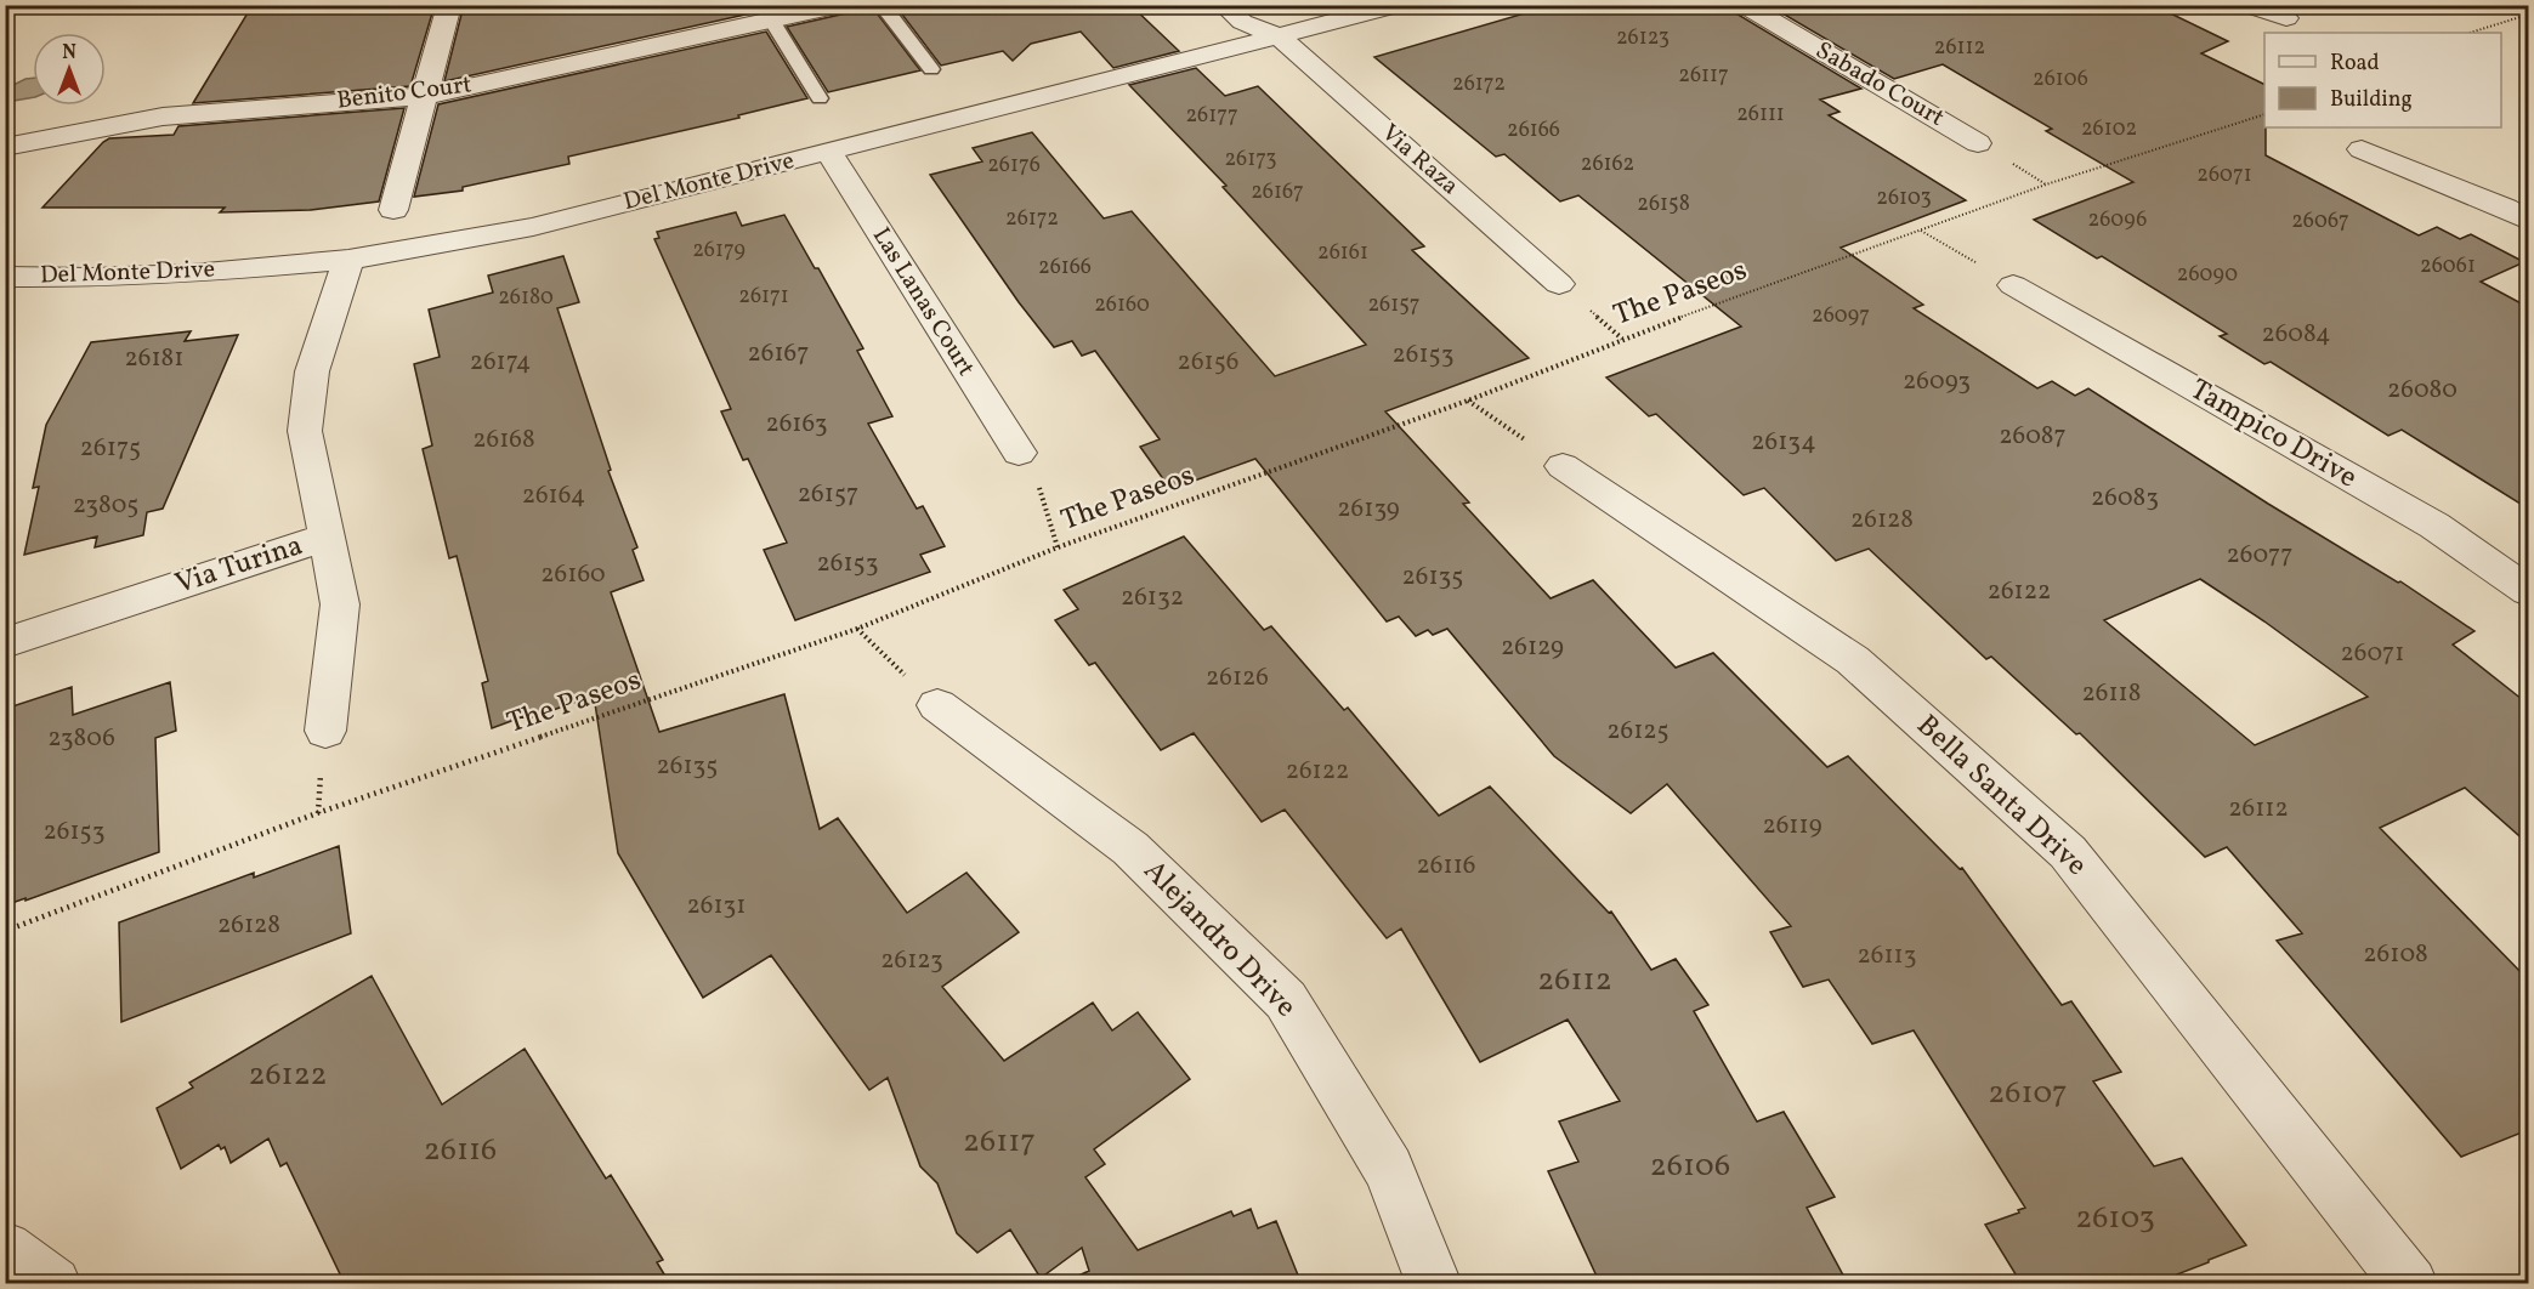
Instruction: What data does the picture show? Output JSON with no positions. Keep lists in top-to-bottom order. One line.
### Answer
{"streets":{"street":["Sabado Court","Benito Court","Via Raza","Del Monte Drive","Las Lanas Court","Tampico Drive","Via Turina","Bella Santa Drive","Alejandro Drive"],"path":["The Paseos"]},"crossings":[["Via Raza","Del Monte Drive"],["Del Monte Drive","Las Lanas Court"]],"house_numbers":["26123","26112","26117","26106","26172","26111","26177","26102","26166","26173","26162","26176","26071","26167","26103","26158","26172","26096","26067","26179","26161","26061","26166","26090","26171","26180","26160","26157","26097","26084","26167","26153","26181","26174","26156","26093","26080","26163","26087","26168","26134","26175","26157","26164","26083","23805","26139","26128","26077","26153","26160","26135","26122","26132","26129","26071","26126","26118","26125","23806","26135","26122","26112","26119","26153","26116","26131","26128","26108","26113","26123","26112","26122","26107","26117","26116","26106","26103"],"legend":["Road","Building"],"north":"top"}
